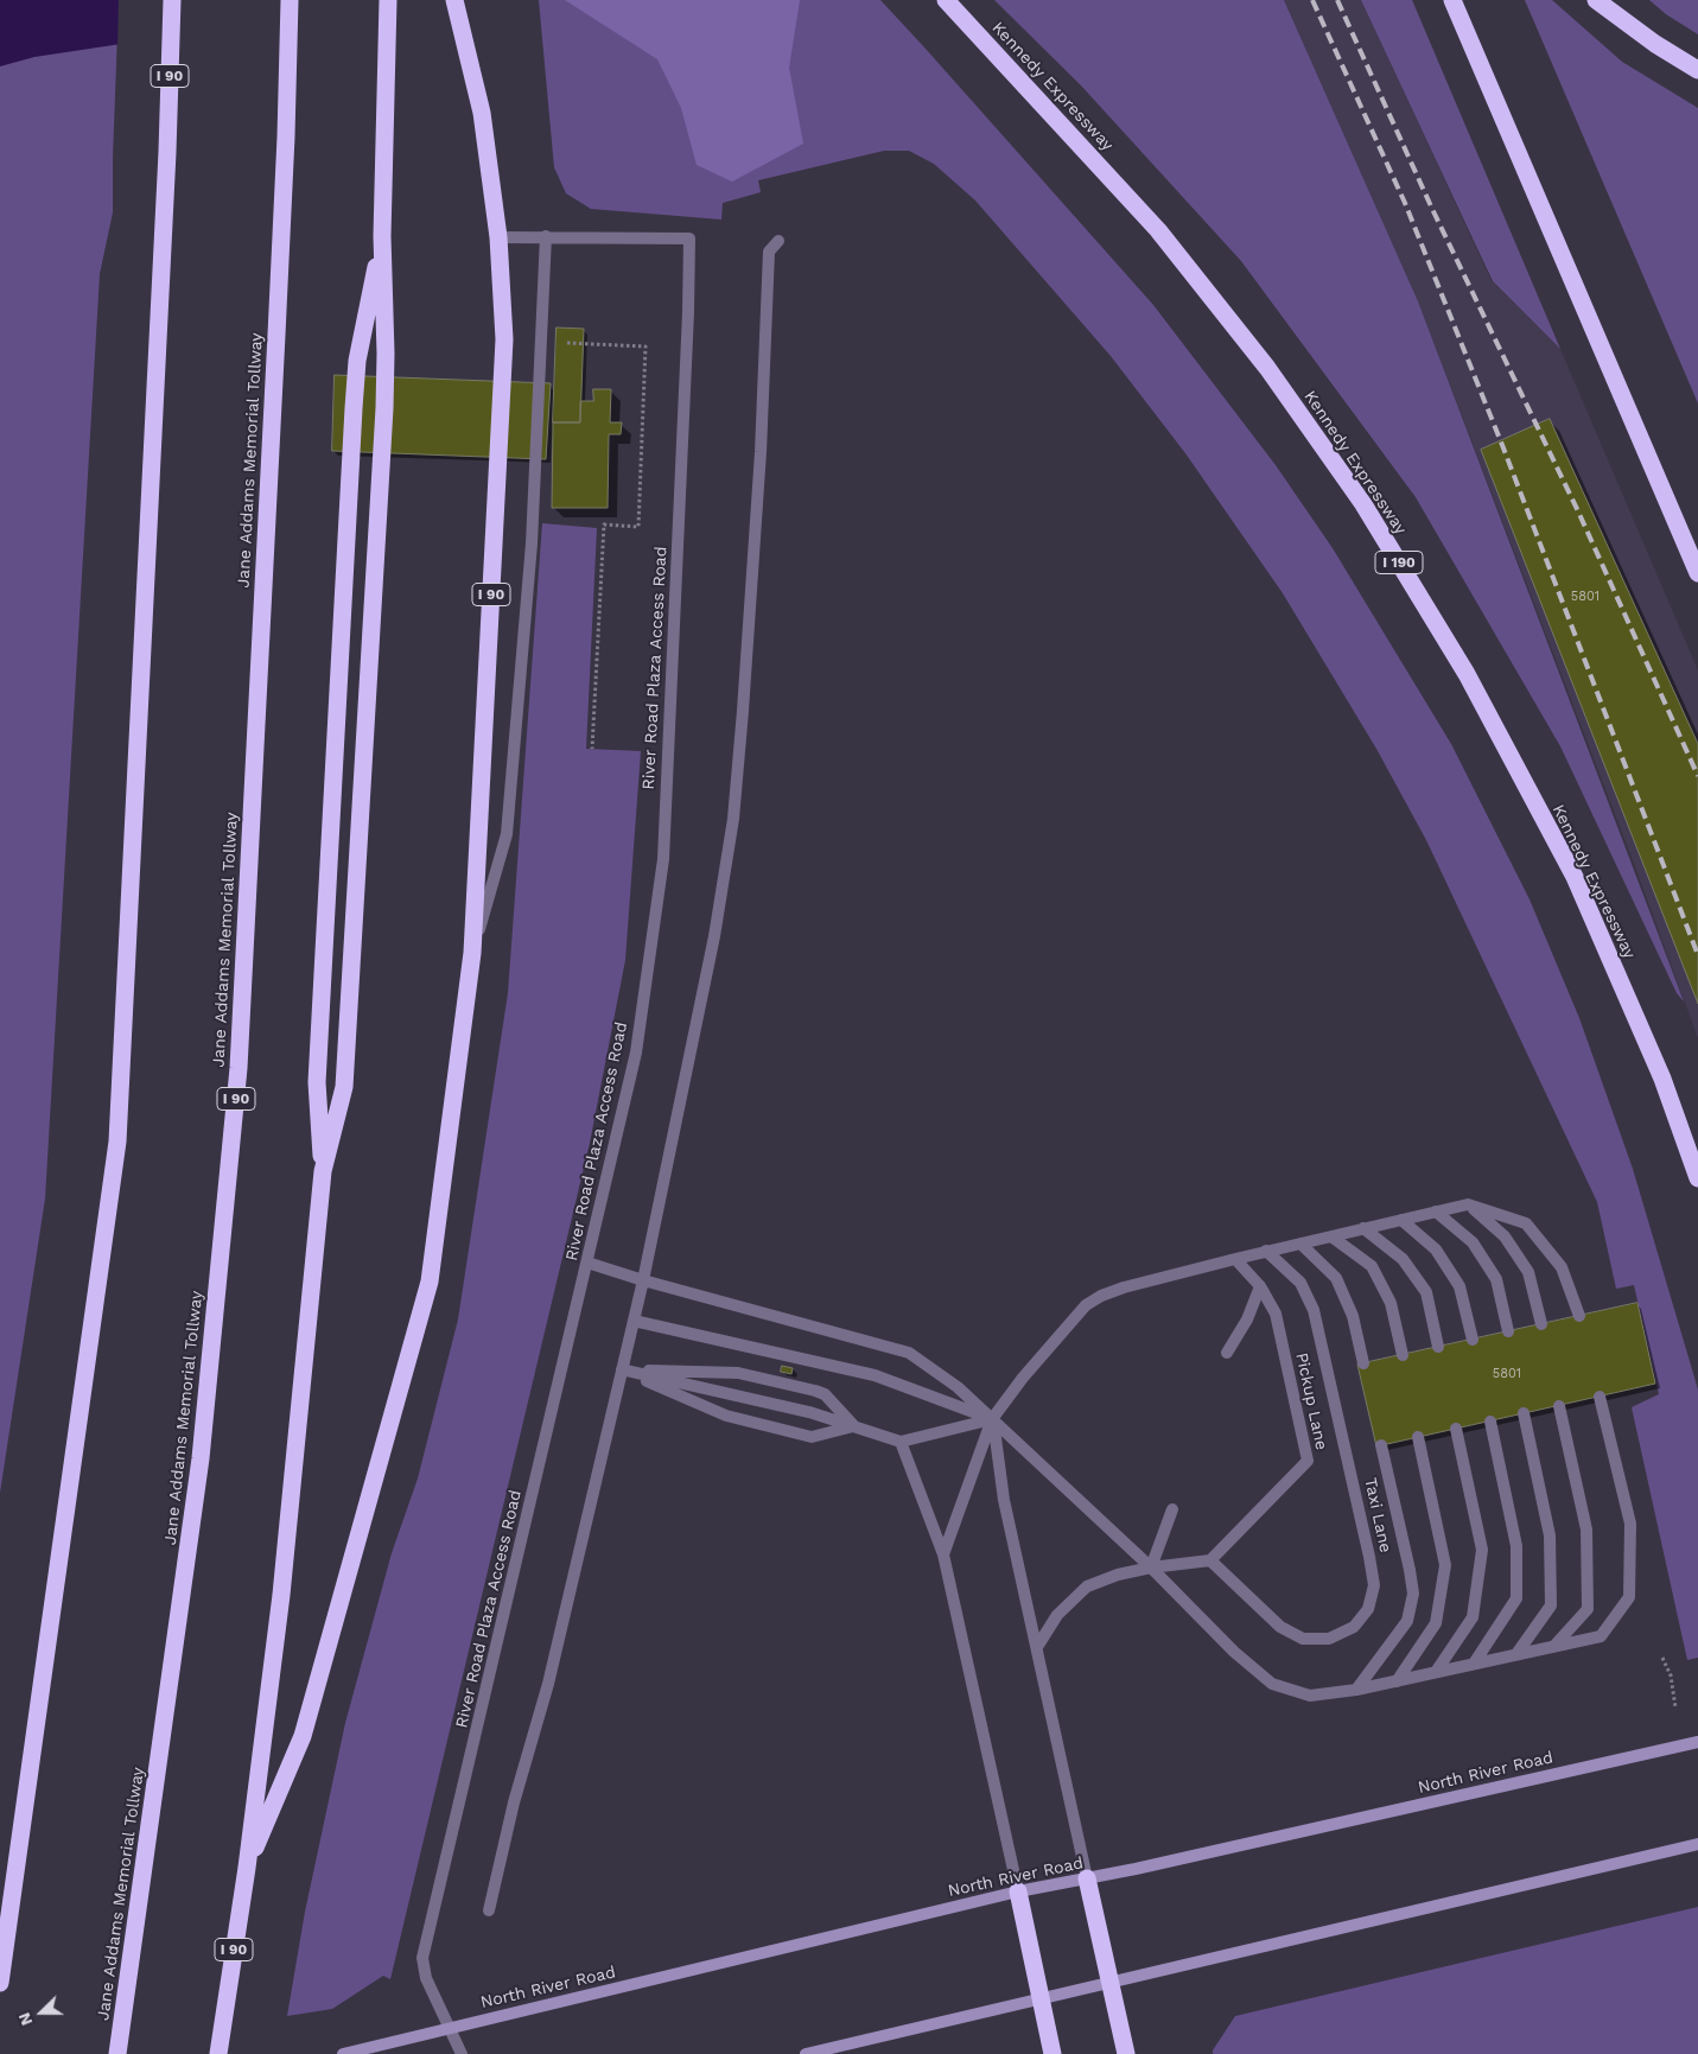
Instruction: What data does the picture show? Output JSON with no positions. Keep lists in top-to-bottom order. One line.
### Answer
{"streets":{"highway":["I 90","Kennedy Expressway","Jane Addams Memorial Tollway","I 190"],"main road":["North River Road"],"lane":["River Road Plaza Access Road","Pickup Lane","Taxi Lane"]},"crossings":[["River Road Plaza Access Road","North River Road"],["Pickup Lane","Taxi Lane"]],"house_numbers":["5801","5801"],"north":"left"}
